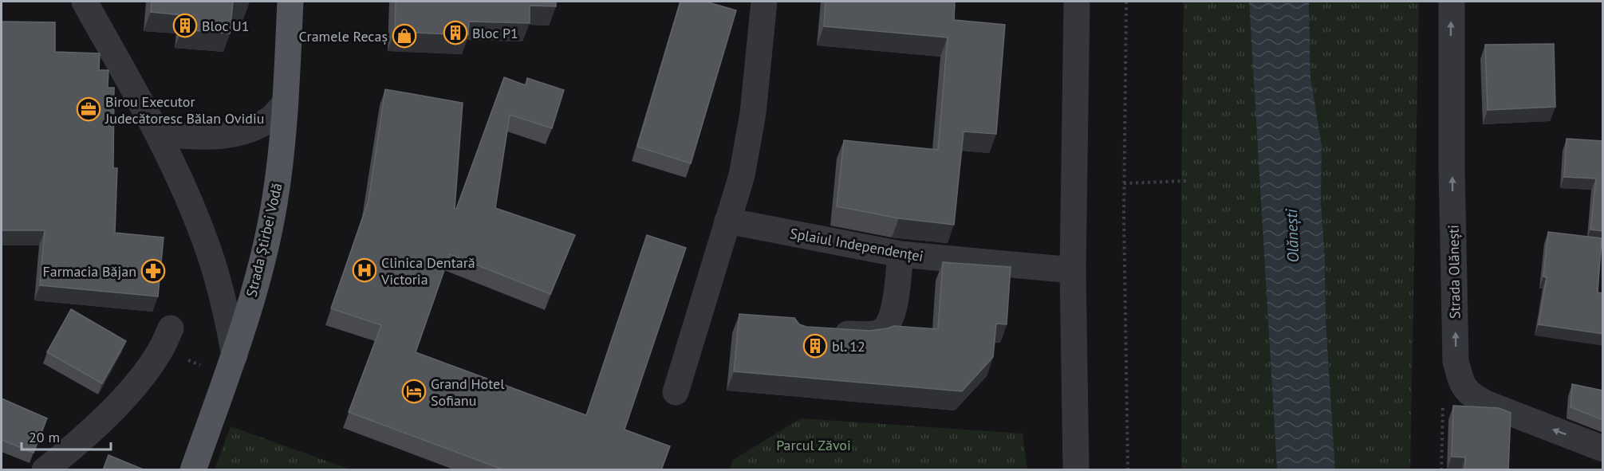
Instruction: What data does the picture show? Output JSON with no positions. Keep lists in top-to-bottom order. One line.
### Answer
{"streets":{"main road":["Strada Știrbei Vodă"],"street":["Splaiul Independenței","Strada Olănești"]},"one_way":["Strada Olănești"],"water":["Olănești"],"parks":["Parcul Zăvoi"],"places":{"building":["Bloc U1","Bloc P1","bl. 12"],"shop":["Cramele Recaș"],"office":["Birou Executor Judecătoresc Bălan Ovidiu"],"hospital":["Clinica Dentară Victoria"],"pharmacy":["Farmacia Băjan"],"hotel":["Grand Hotel Sofianu"]},"scale_bar":"20 m"}
